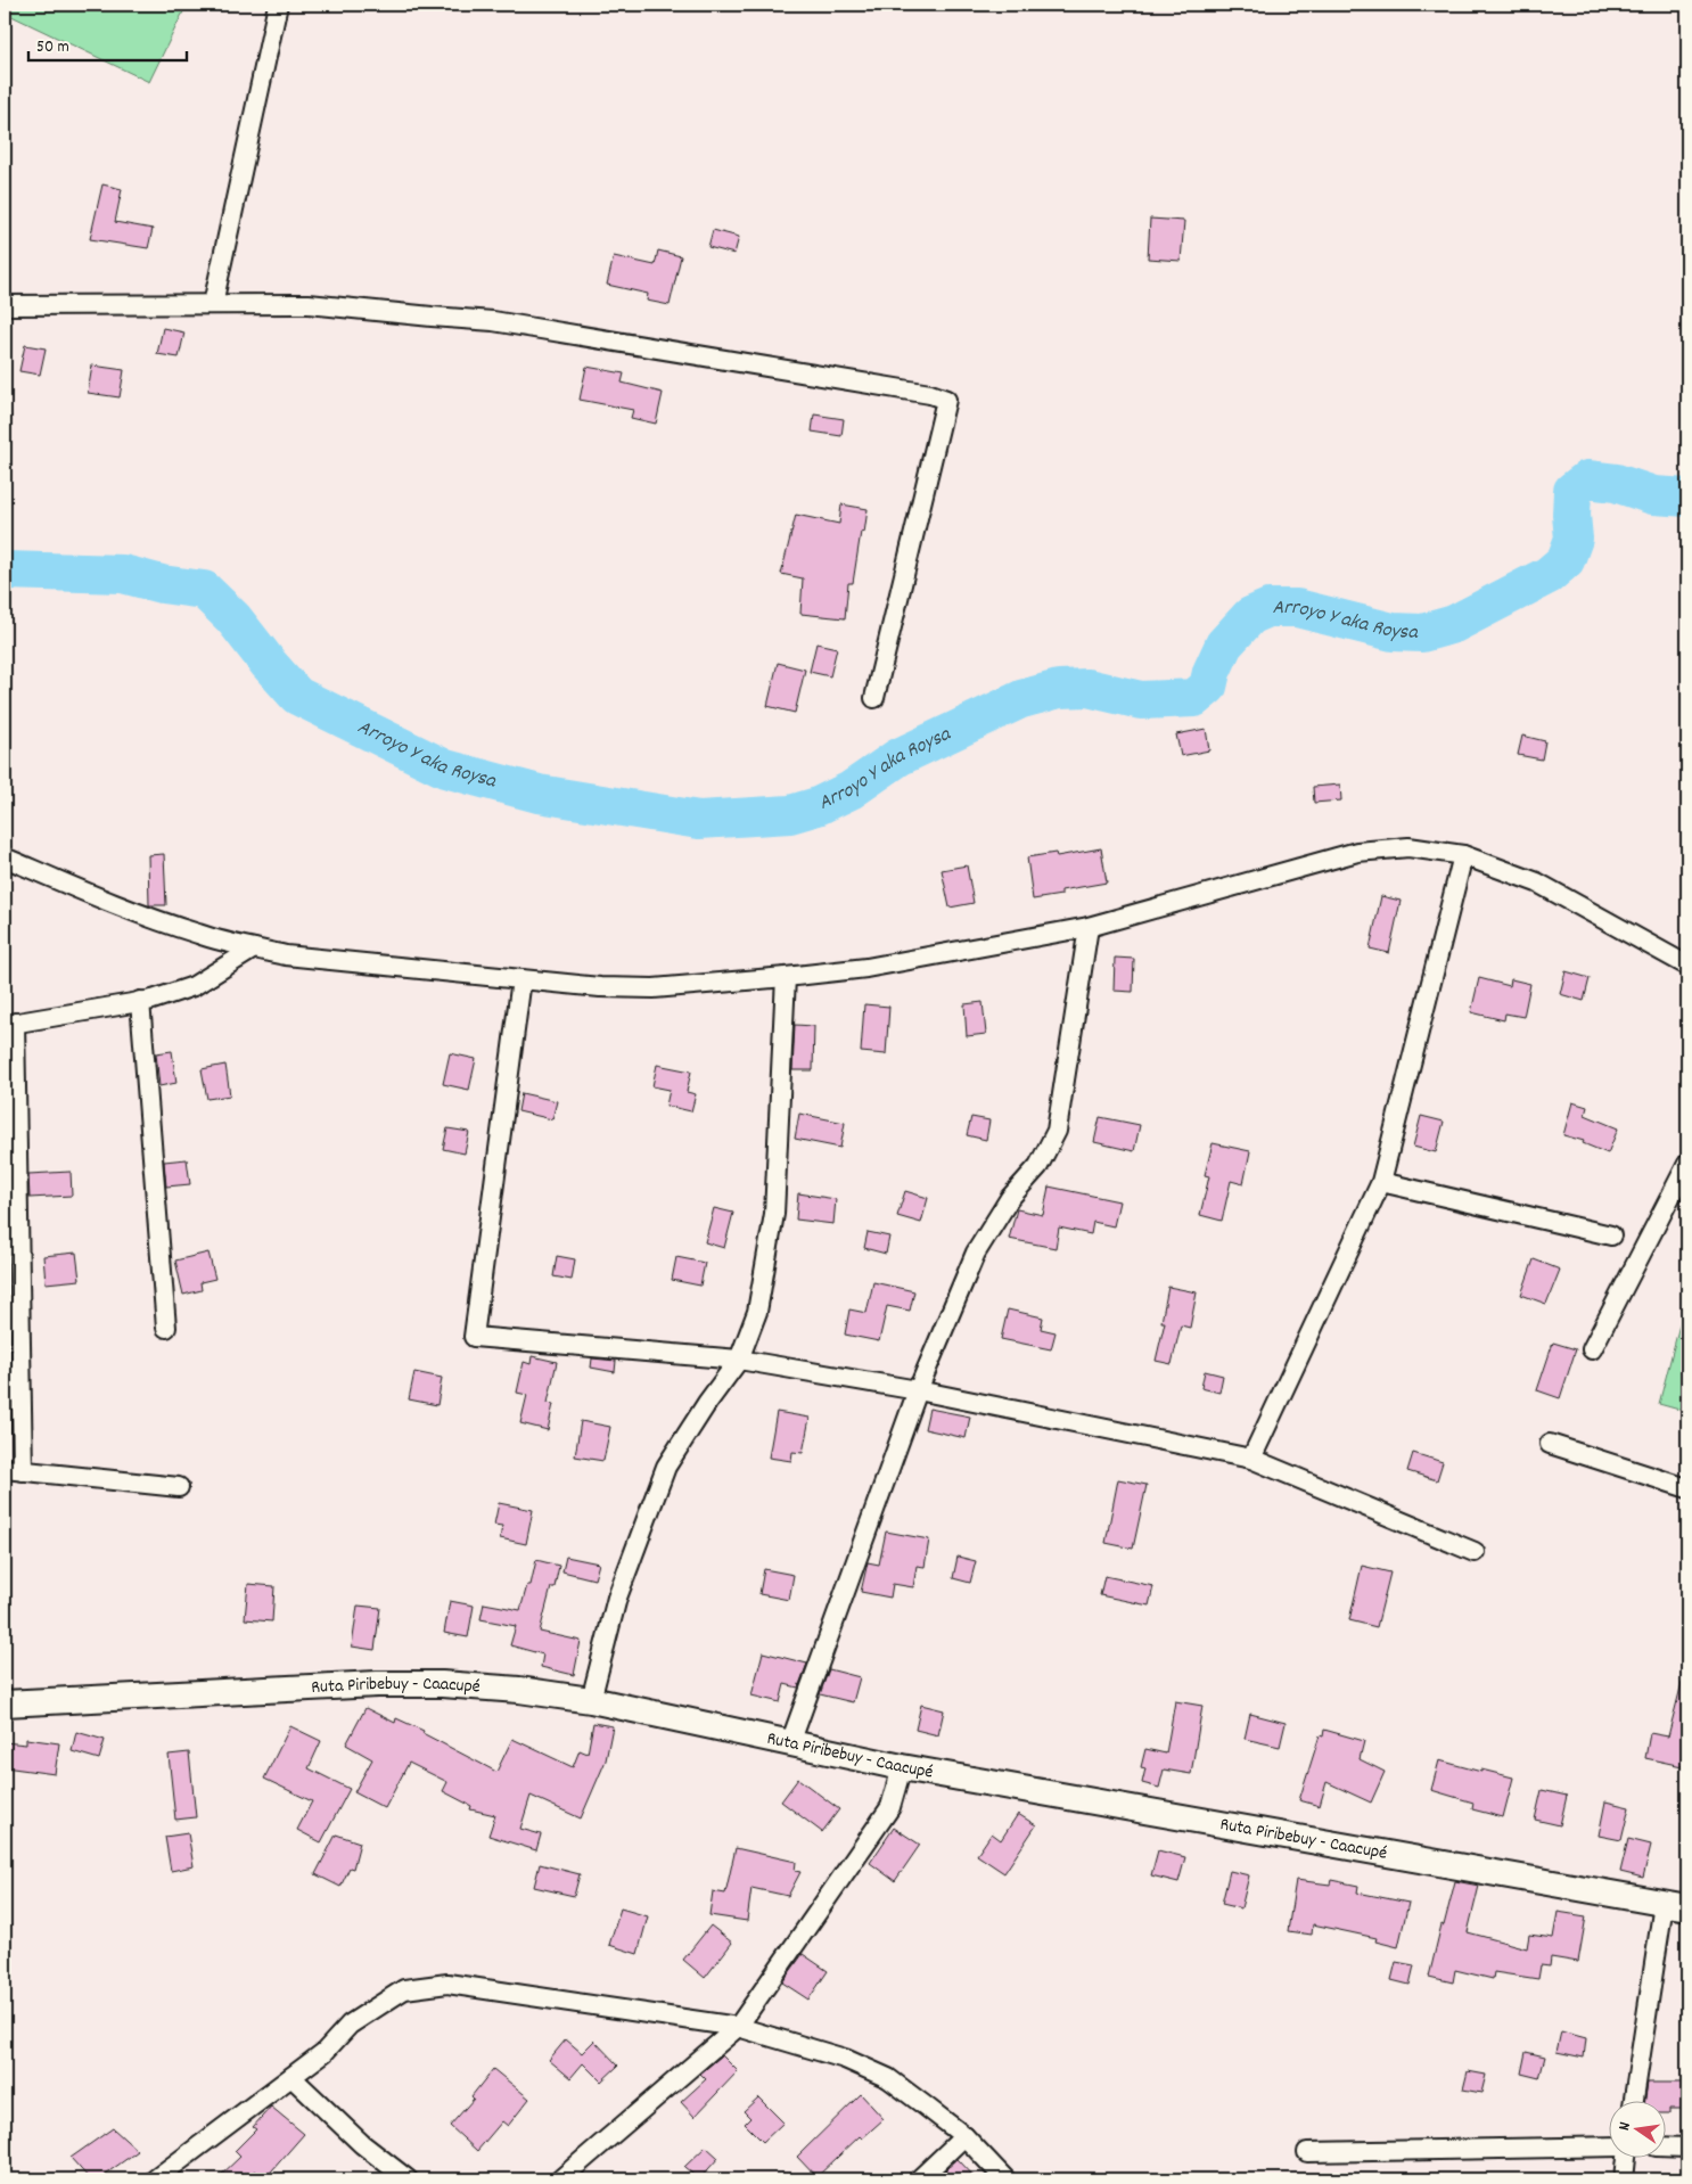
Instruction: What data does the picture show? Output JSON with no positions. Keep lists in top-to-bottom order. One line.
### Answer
{"streets":{"street":["Ruta Piribebuy - Caacupé"]},"water":["Arroyo Y aka Roysa"],"scale_bar":"50 m","north":"left"}
